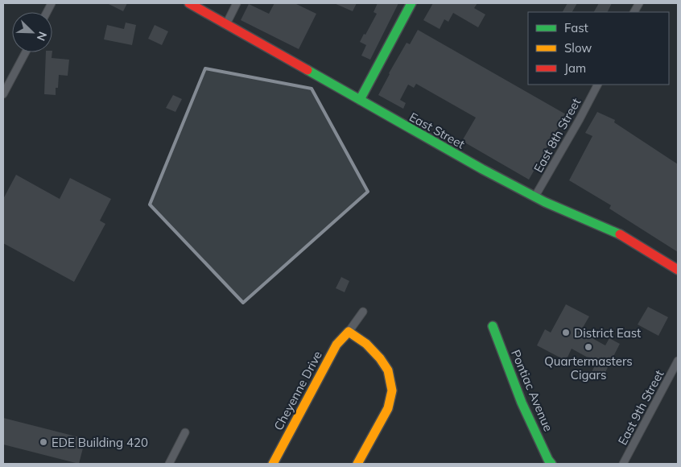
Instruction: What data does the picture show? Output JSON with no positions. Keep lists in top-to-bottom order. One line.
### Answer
{"streets":{"main road":["East Street","Cheyenne Drive","Pontiac Avenue"],"street":["East 8th Street","East 9th Street"]},"crossings":[["East Street","East 8th Street"]],"places":["District East","Quartermasters Cigars","EDE Building 420"],"legend":["Fast","Slow","Jam"],"north":"bottom right"}
